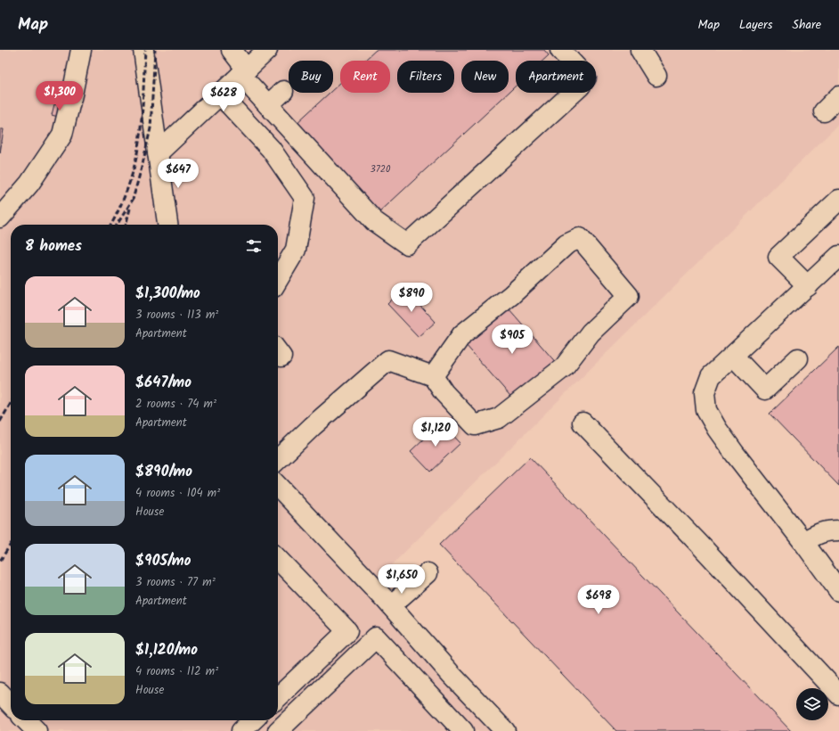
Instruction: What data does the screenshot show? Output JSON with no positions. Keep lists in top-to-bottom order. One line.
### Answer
{"house_numbers":["3720"],"page":{"header":"Map","nav":["Map","Layers","Share"],"chip":["Buy","Rent","Filters","New","Apartment"],"price":["$1,300","$628","$647","$890","$905","$1,120","$1,650","$698"],"heading":"8 homes","list":[{"name":"$1,300/mo","note":"3 rooms · 113 m² · Apartment"},{"name":"$647/mo","note":"2 rooms · 74 m² · Apartment"},{"name":"$890/mo","note":"4 rooms · 104 m² · House"},{"name":"$905/mo","note":"3 rooms · 77 m² · Apartment"},{"name":"$1,120/mo","note":"4 rooms · 112 m² · House"}]}}
